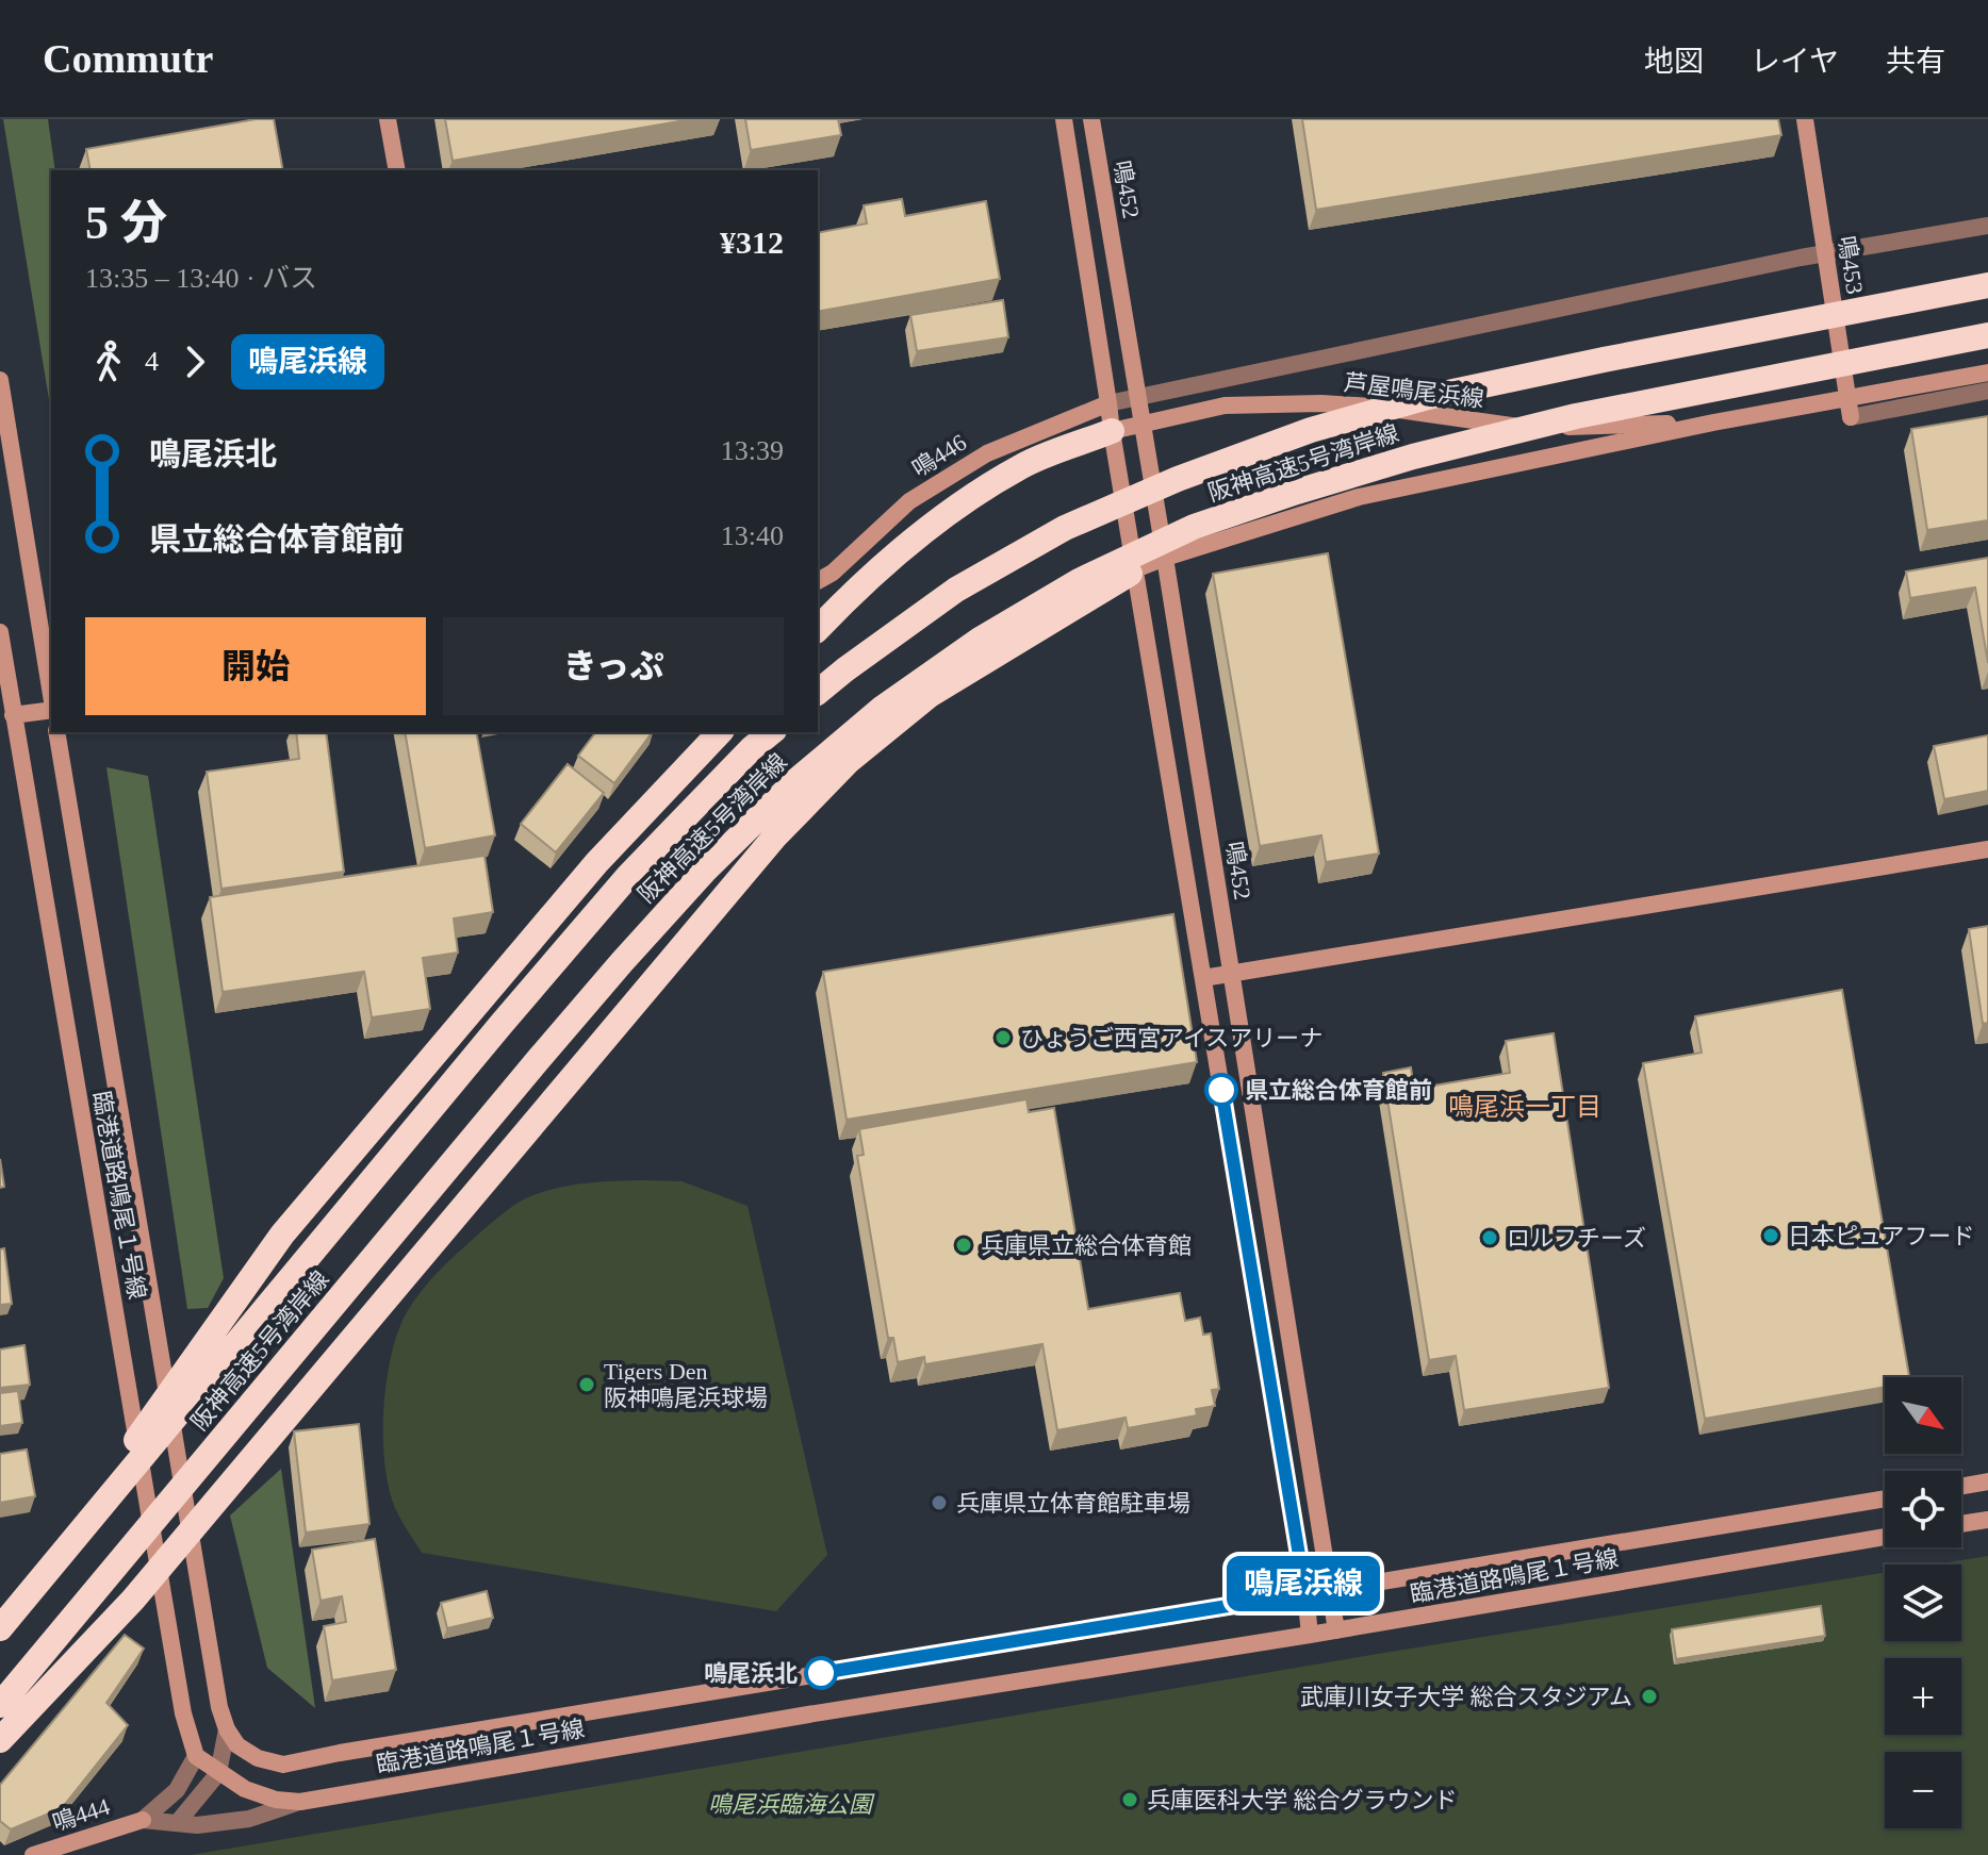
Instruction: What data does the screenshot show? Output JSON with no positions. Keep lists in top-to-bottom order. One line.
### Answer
{"streets":{"highway":["阪神高速5号湾岸線"],"street":["鳴452","鳴453","芦屋鳴尾浜線","鳴446","臨港道路鳴尾１号線","鳴444"]},"crossings":[["鳴452","芦屋鳴尾浜線"],["鳴452","臨港道路鳴尾１号線"]],"districts":["鳴尾浜一丁目"],"parks":["鳴尾浜臨海公園"],"places":["ひょうご西宮アイスアリーナ","県立総合体育館前","日本ピュアフード","ロルフチーズ","兵庫県立総合体育館","Tigers Den 阪神鳴尾浜球場","兵庫県立体育館駐車場","鳴尾浜北","武庫川女子大学 総合スタジアム","兵庫医科大学 総合グラウンド"],"lines":["bus line 鳴尾浜線"],"north":"bottom right","page":{"header":"Commutr","nav":["地図","レイヤ","共有"],"on_map":"鳴尾浜線","heading":["5 分","13:35 – 13:40 · バス","¥312"],"legs":["4","鳴尾浜線"],"list":[{"name":"鳴尾浜北","value":"13:39"},{"name":"県立総合体育館前","value":"13:40"}],"buttons":["開始","きっぷ"],"map_buttons":["+","−"]}}
